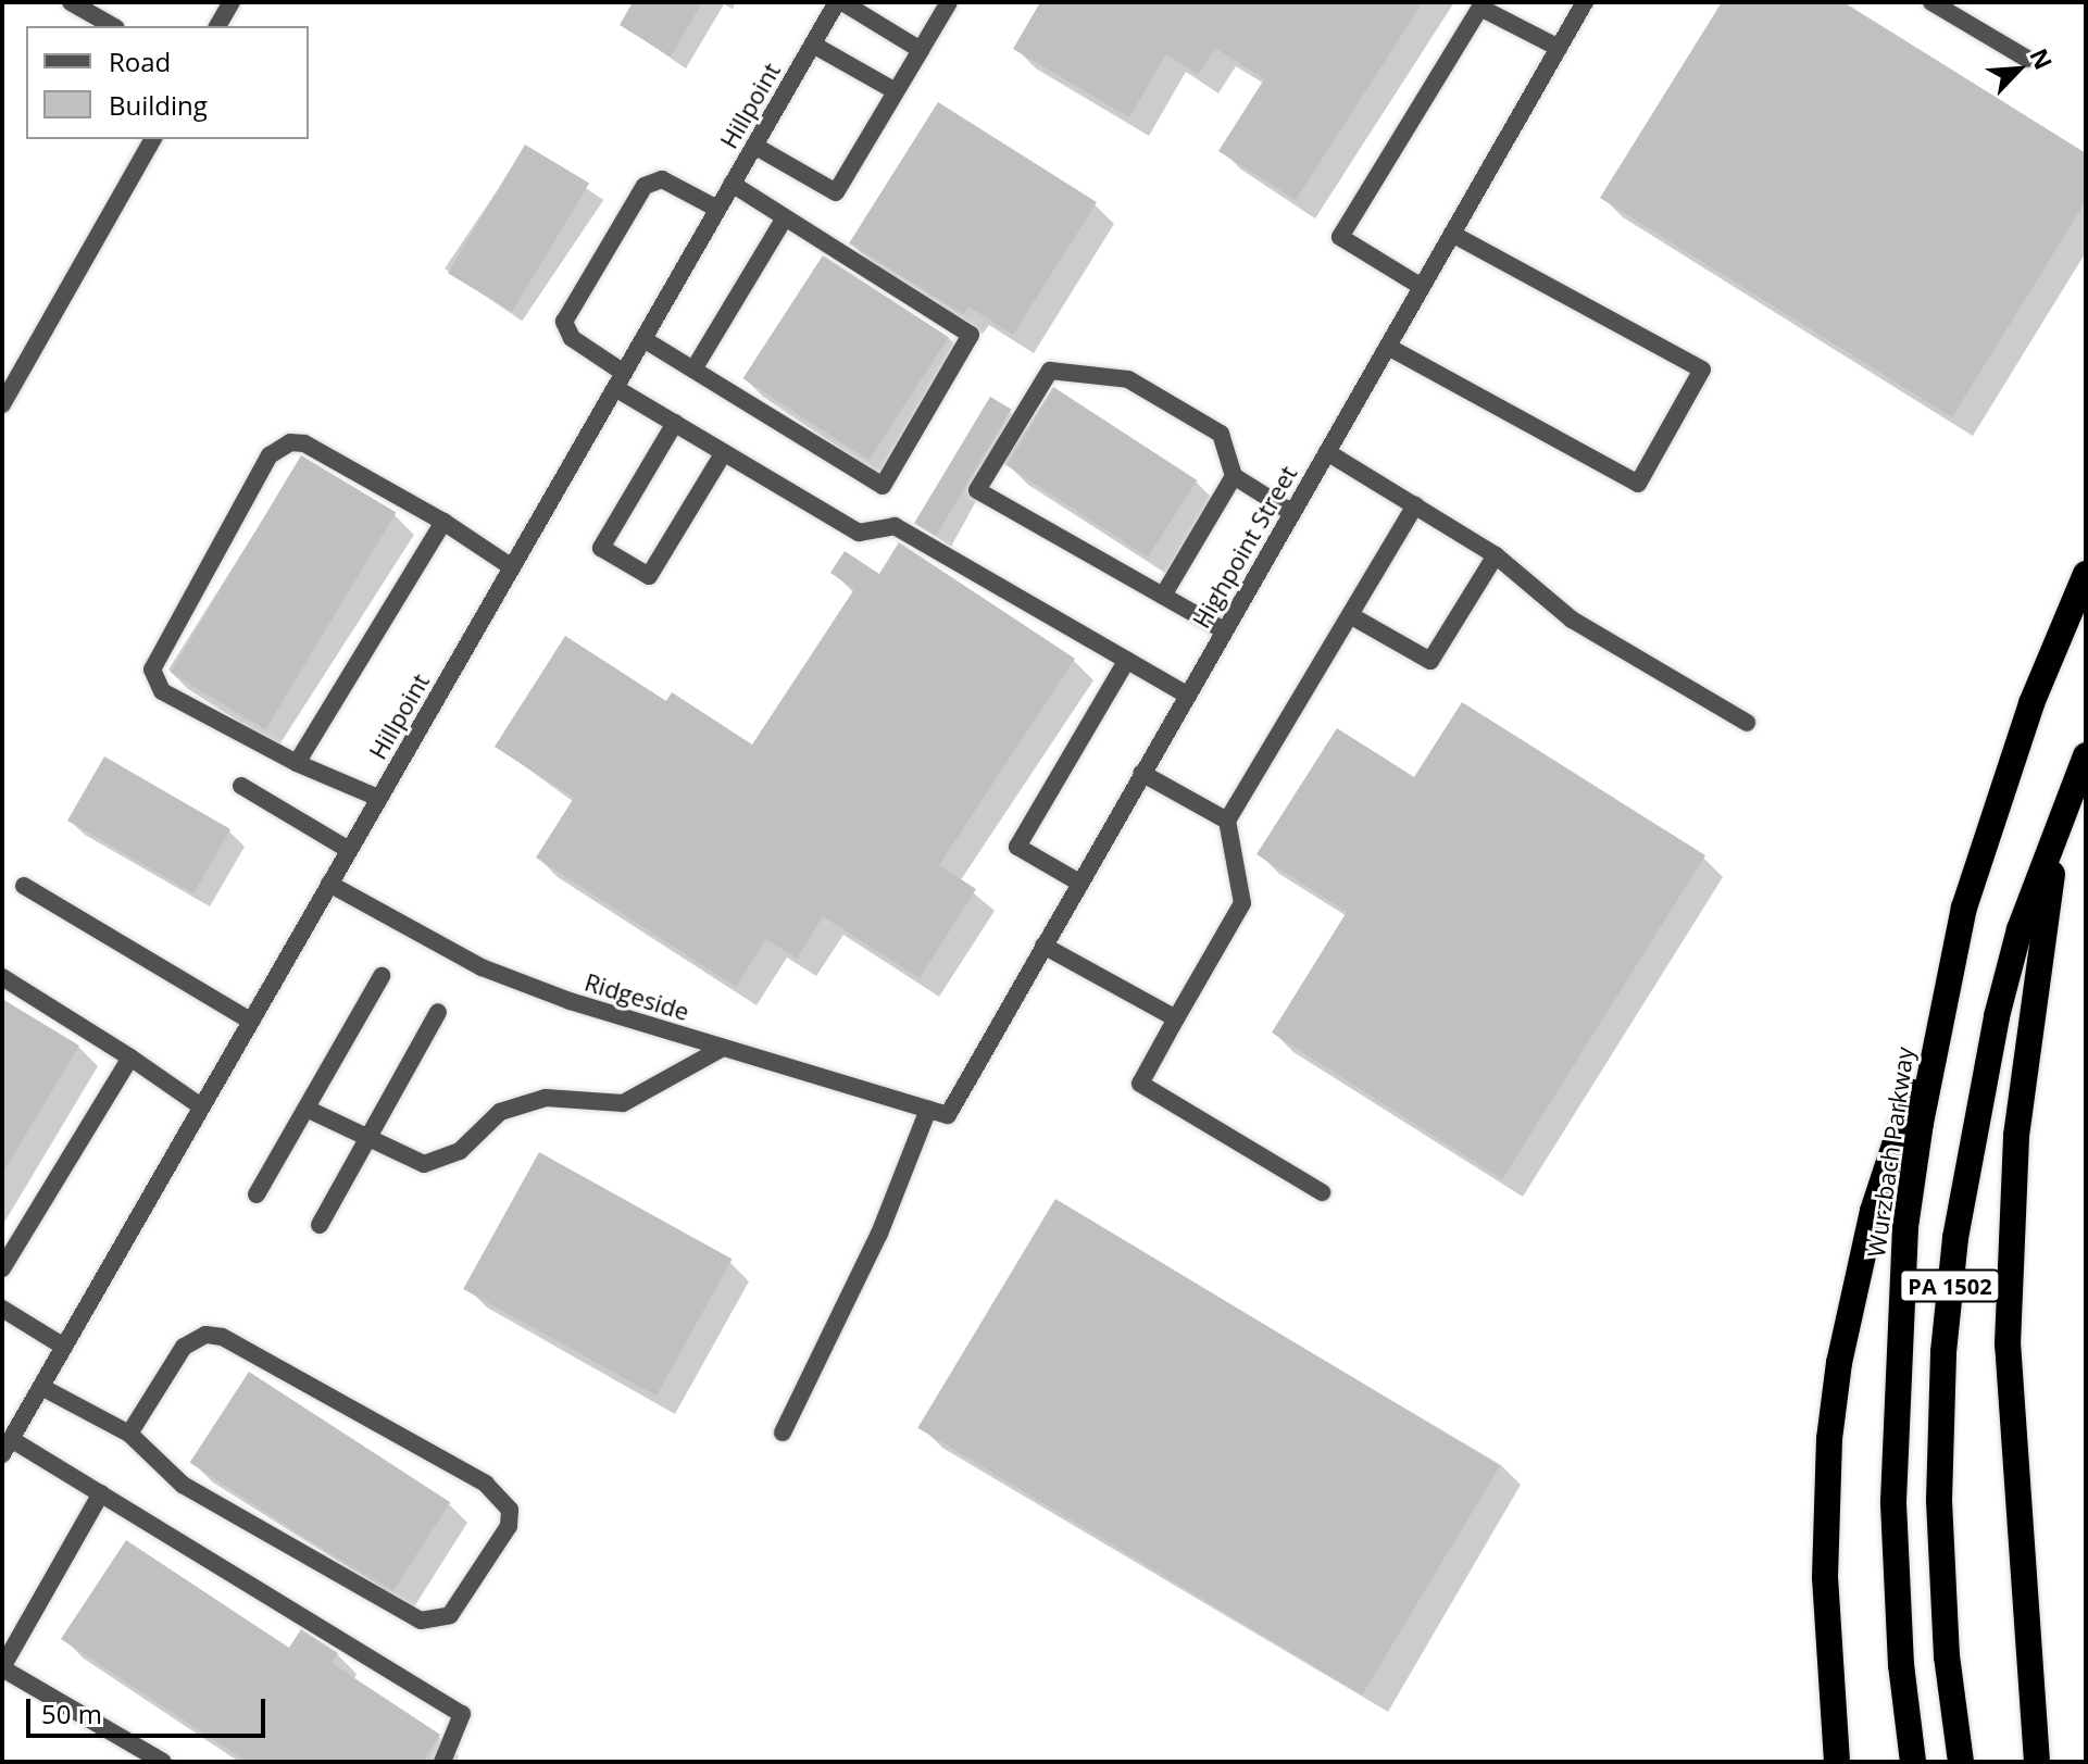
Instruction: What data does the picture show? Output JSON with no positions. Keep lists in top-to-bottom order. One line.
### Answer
{"streets":{"highway":["Wurzbach Parkway","PA 1502"],"street":["Hillpoint","Highpoint Street","Ridgeside"]},"crossings":[["Hillpoint","Ridgeside"],["Highpoint Street","Ridgeside"]],"legend":["Road","Building"],"scale_bar":"50 m","north":"top right"}
